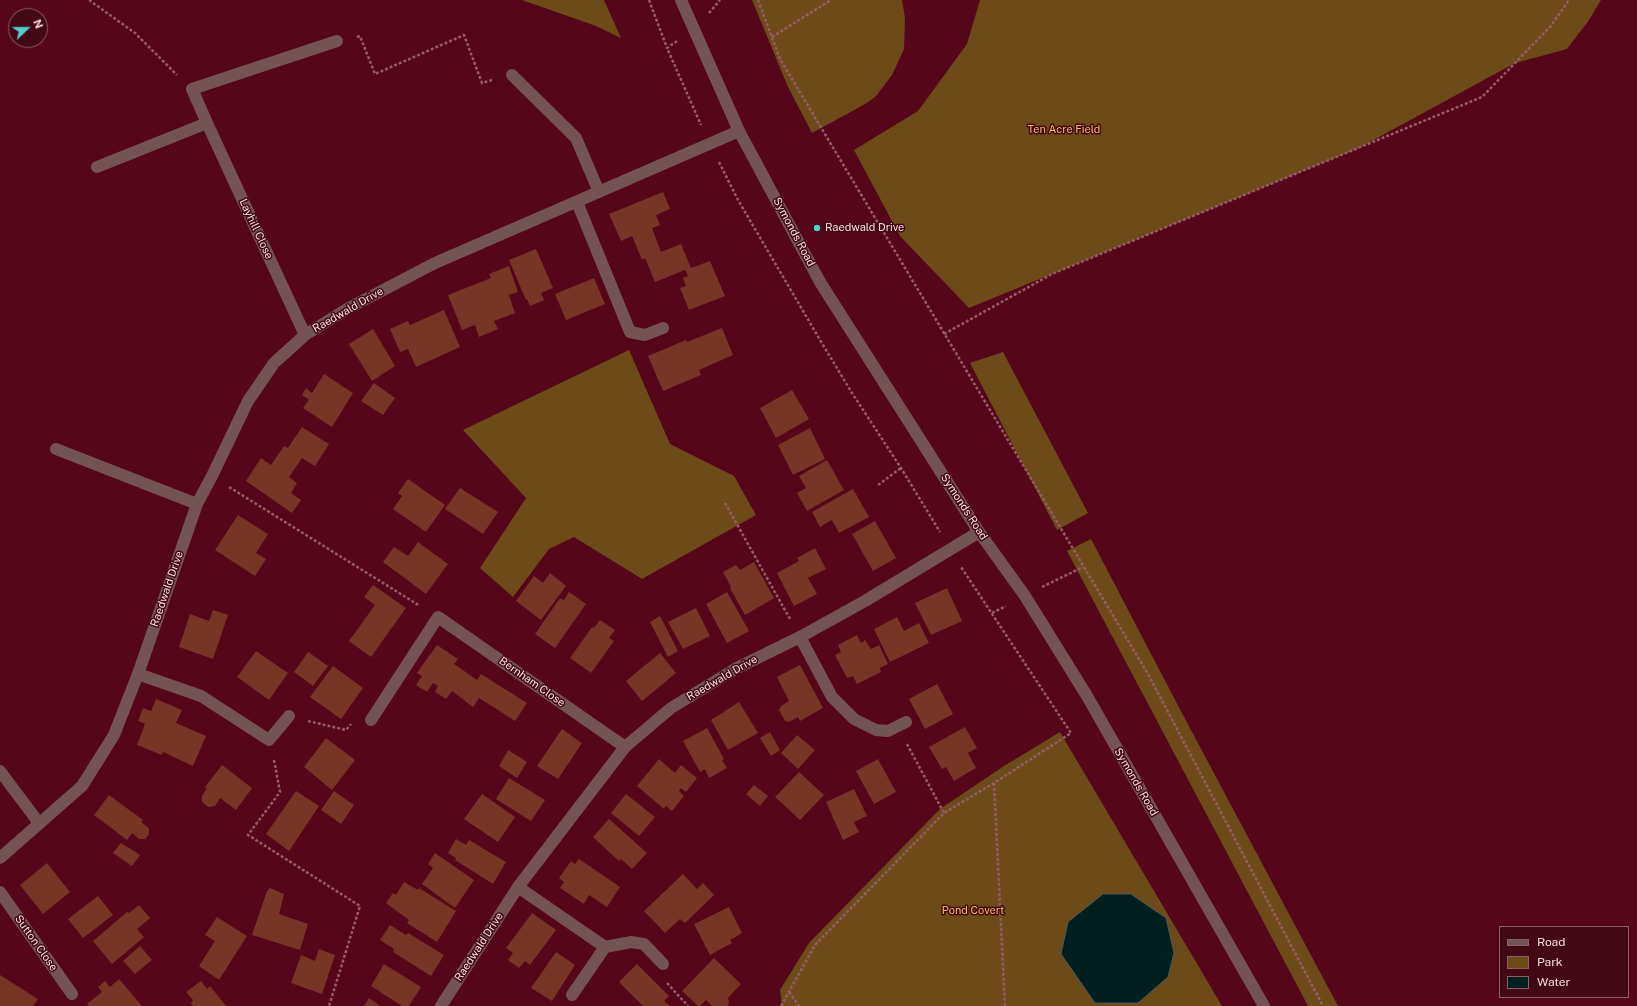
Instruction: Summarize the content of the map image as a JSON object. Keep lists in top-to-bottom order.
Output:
{
  "streets": {
    "street": [
      "Layhill Close",
      "Symonds Road",
      "Raedwald Drive",
      "Bernham Close",
      "Sutton Close"
    ]
  },
  "crossings": [
    ["Layhill Close", "Raedwald Drive"],
    ["Symonds Road", "Raedwald Drive"],
    ["Raedwald Drive", "Bernham Close"]
  ],
  "parks": ["Ten Acre Field", "Pond Covert"],
  "places": ["Raedwald Drive"],
  "legend": ["Road", "Park", "Water"],
  "north": "right"
}
